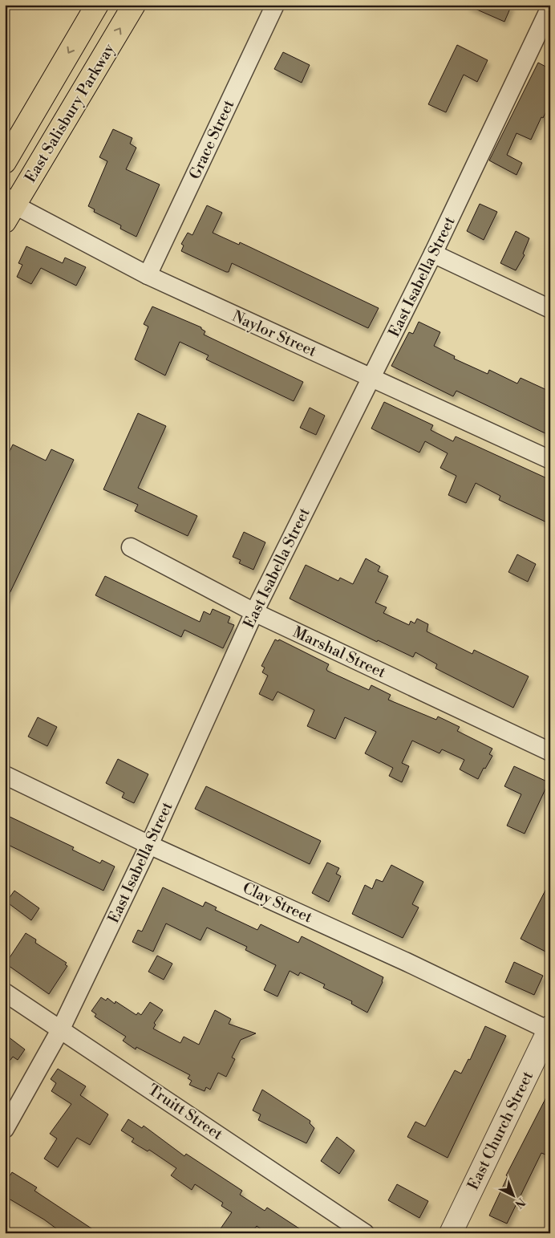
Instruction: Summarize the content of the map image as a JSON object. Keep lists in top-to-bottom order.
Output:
{
  "streets": {
    "main road": ["East Salisbury Parkway"],
    "street": [
      "Grace Street",
      "East Isabella Street",
      "Naylor Street",
      "Marshal Street",
      "Clay Street",
      "Truitt Street",
      "East Church Street"
    ]
  },
  "crossings": [
    ["East Salisbury Parkway", "Naylor Street"],
    ["Grace Street", "Naylor Street"],
    ["East Isabella Street", "Naylor Street"],
    ["East Isabella Street", "Marshal Street"],
    ["East Isabella Street", "Clay Street"],
    ["East Isabella Street", "Truitt Street"],
    ["Clay Street", "East Church Street"]
  ],
  "north": "bottom right"
}
